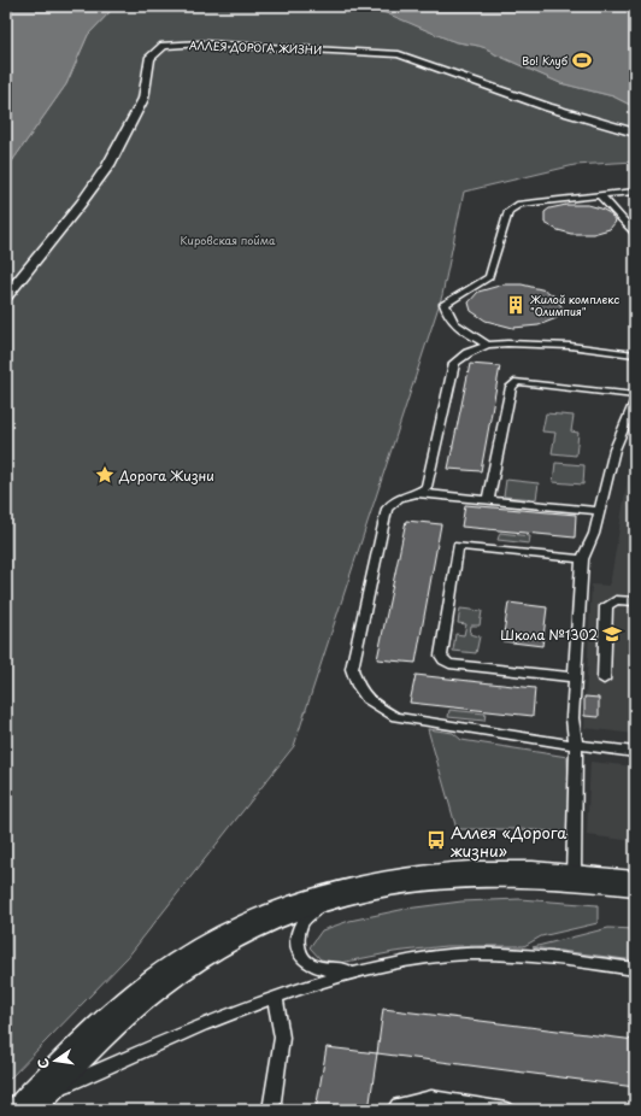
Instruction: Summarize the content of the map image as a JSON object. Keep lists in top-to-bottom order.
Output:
{
  "streets": {
    "street": ["АЛЛЕЯ ДОРОГА ЖИЗНИ"]
  },
  "parks": ["Кировская пойма"],
  "places": {
    "sports": ["Во! Клуб"],
    "building": ["Жилой комплекс \"Олимпия\""],
    "place": ["Дорога Жизни"],
    "school or university": ["Школа №1302"],
    "bus stop": ["Аллея «Дорога жизни»"]
  },
  "north": "left"
}
